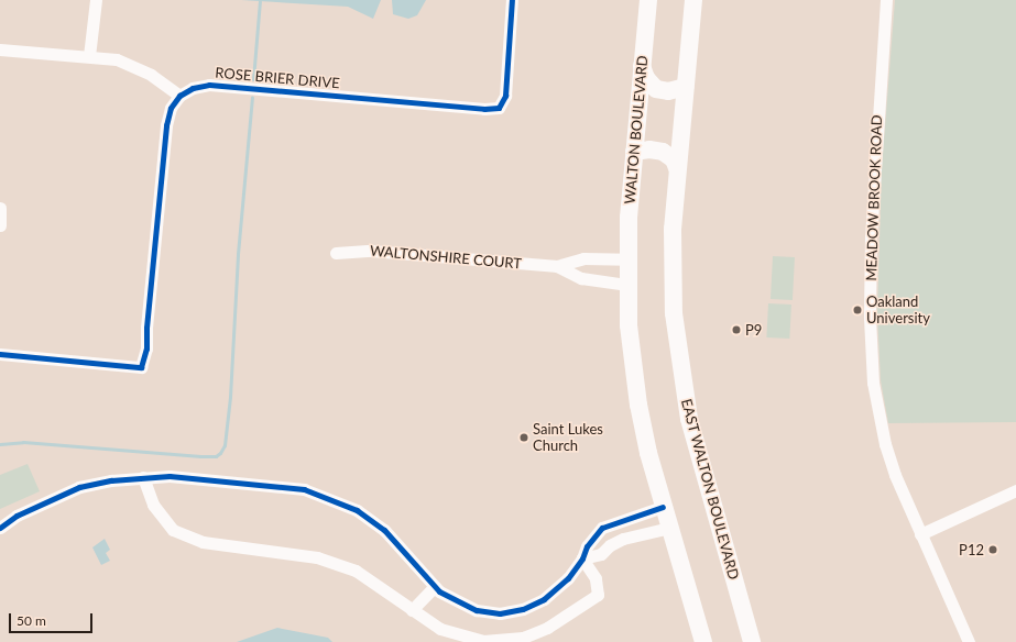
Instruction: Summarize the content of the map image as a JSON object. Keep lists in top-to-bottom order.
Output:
{
  "streets": {
    "main road": ["WALTON BOULEVARD", "EAST WALTON BOULEVARD"],
    "street": ["ROSE BRIER DRIVE", "MEADOW BROOK ROAD", "WALTONSHIRE COURT"]
  },
  "crossings": [
    ["WALTON BOULEVARD", "WALTONSHIRE COURT"]
  ],
  "places": [
    "Oakland University",
    "P9",
    "Saint Lukes Church",
    "P12"
  ],
  "scale_bar": "50 m"
}
